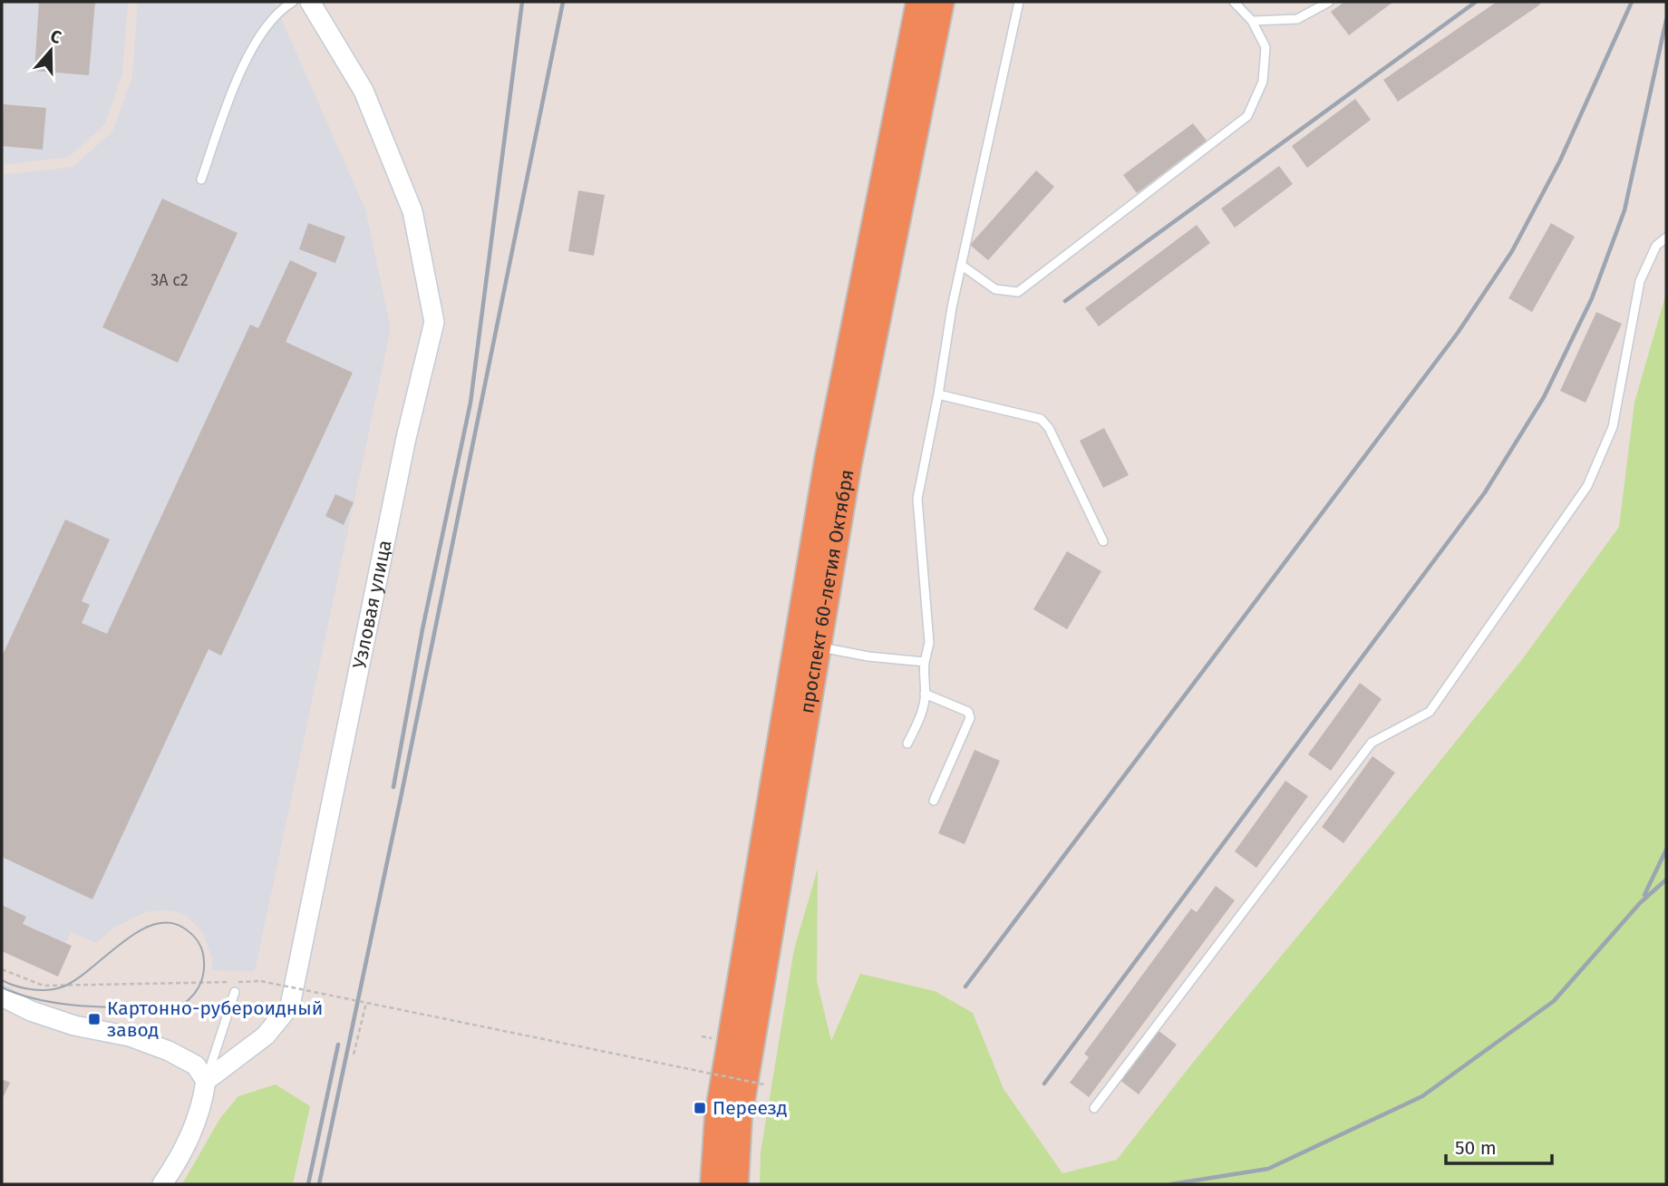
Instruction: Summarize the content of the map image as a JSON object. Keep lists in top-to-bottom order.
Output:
{
  "streets": {
    "highway": ["проспект 60-летия Октября"],
    "street": ["Узловая улица"]
  },
  "places": {
    "transit": ["Картонно-рубероидный завод", "Переезд"]
  },
  "house_numbers": ["3А с2"],
  "scale_bar": "50 m",
  "north": "top"
}
